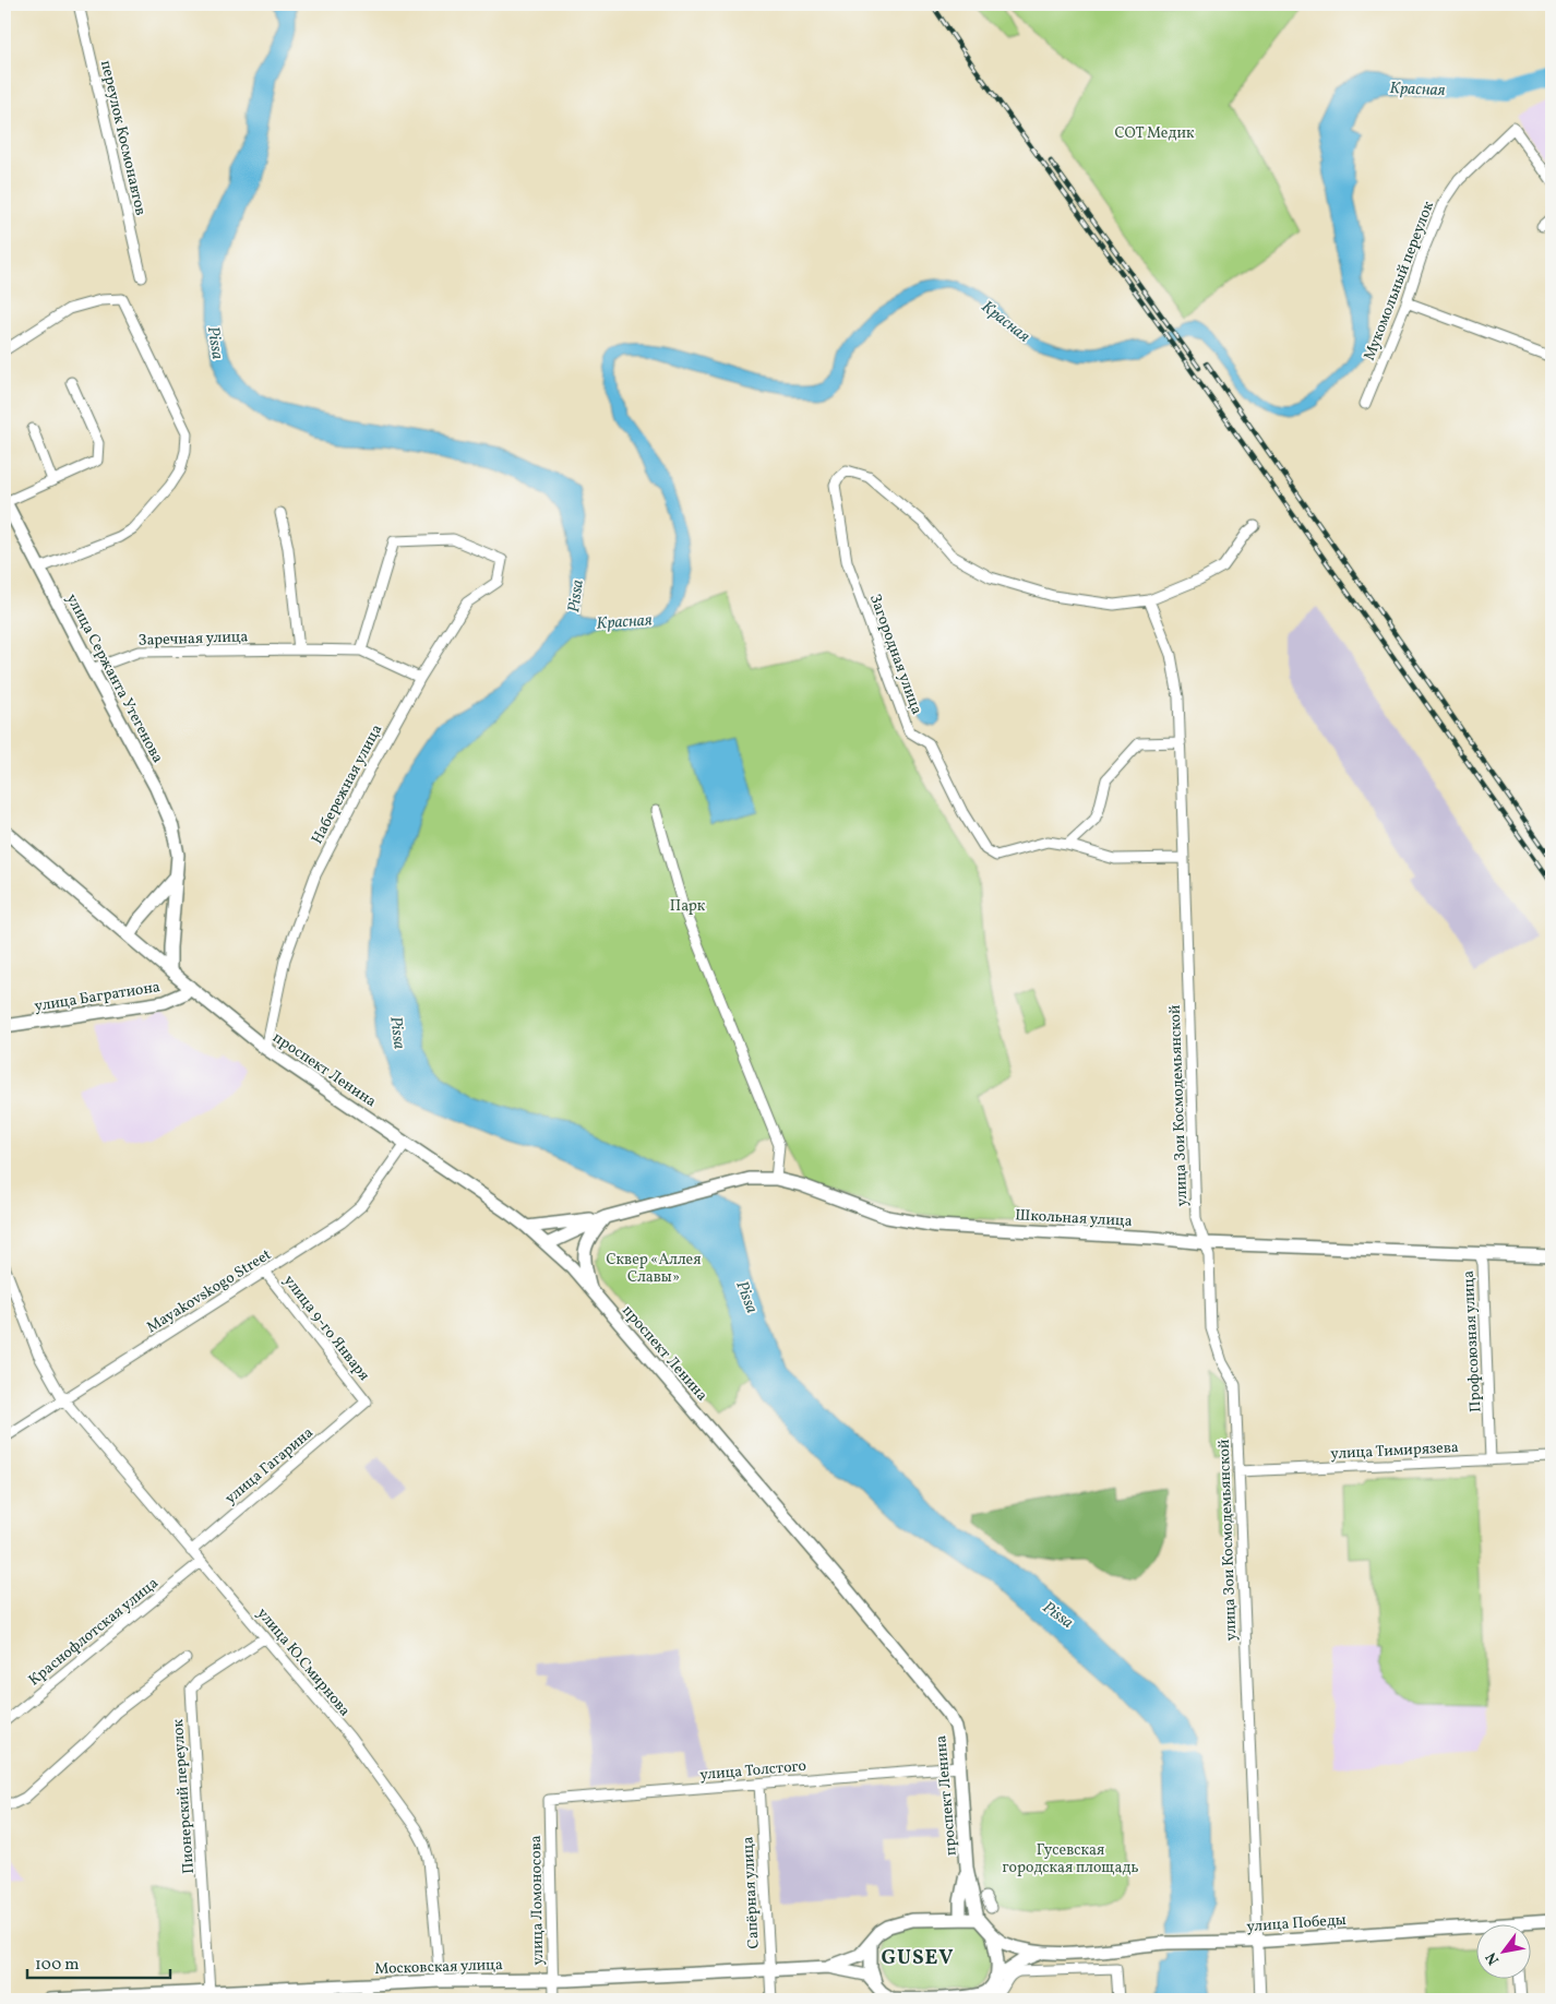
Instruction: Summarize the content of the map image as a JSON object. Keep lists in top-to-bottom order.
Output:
{
  "streets": {
    "main road": [
      "улица Сержанта Утегенова",
      "улица Багратиона",
      "проспект Ленина",
      "Школьная улица",
      "улица Победы",
      "Московская улица"
    ],
    "street": [
      "переулок Космонавтов",
      "Мукомольный переулок",
      "Заречная улица",
      "Загородная улица",
      "Набережная улица",
      "улица Зои Космодемьянской",
      "Mayakovskogo Street",
      "улица 9-го Января",
      "Профсоюзная улица",
      "улица Тимирязева",
      "улица Гагарина",
      "Краснофлотская улица",
      "улица Ю.Смирнова",
      "улица Толстого",
      "Пионерский переулок",
      "Сапёрная улица",
      "улица Ломоносова"
    ]
  },
  "crossings": [
    ["Заречная улица", "улица Сержанта Утегенова"],
    ["Заречная улица", "Набережная улица"],
    ["Загородная улица", "улица Зои Космодемьянской"],
    ["улица Сержанта Утегенова", "проспект Ленина"],
    ["Набережная улица", "проспект Ленина"],
    ["улица Багратиона", "проспект Ленина"],
    ["проспект Ленина", "Школьная улица"],
    ["проспект Ленина", "Mayakovskogo Street"],
    ["проспект Ленина", "улица Толстого"],
    ["проспект Ленина", "Московская улица"],
    ["улица Зои Космодемьянской", "Школьная улица"],
    ["улица Зои Космодемьянской", "улица Тимирязева"],
    ["улица Зои Космодемьянской", "улица Победы"],
    ["Школьная улица", "Профсоюзная улица"],
    ["Mayakovskogo Street", "улица 9-го Января"],
    ["Mayakovskogo Street", "улица Ю.Смирнова"],
    ["улица 9-го Января", "улица Гагарина"],
    ["Профсоюзная улица", "улица Тимирязева"],
    ["улица Гагарина", "улица Ю.Смирнова"],
    ["Краснофлотская улица", "улица Ю.Смирнова"],
    ["улица Ю.Смирнова", "Пионерский переулок"],
    ["улица Ю.Смирнова", "Московская улица"],
    ["улица Толстого", "Сапёрная улица"],
    ["улица Толстого", "улица Ломоносова"],
    ["Пионерский переулок", "Московская улица"],
    ["Сапёрная улица", "Московская улица"],
    ["улица Ломоносова", "Московская улица"]
  ],
  "districts": ["GUSEV"],
  "water": ["Красная", "Pissa"],
  "parks": [
    "СОТ Медик",
    "Парк",
    "Сквер «Аллея Славы»",
    "Гусевская городская площадь"
  ],
  "scale_bar": "100 m",
  "north": "bottom left"
}
